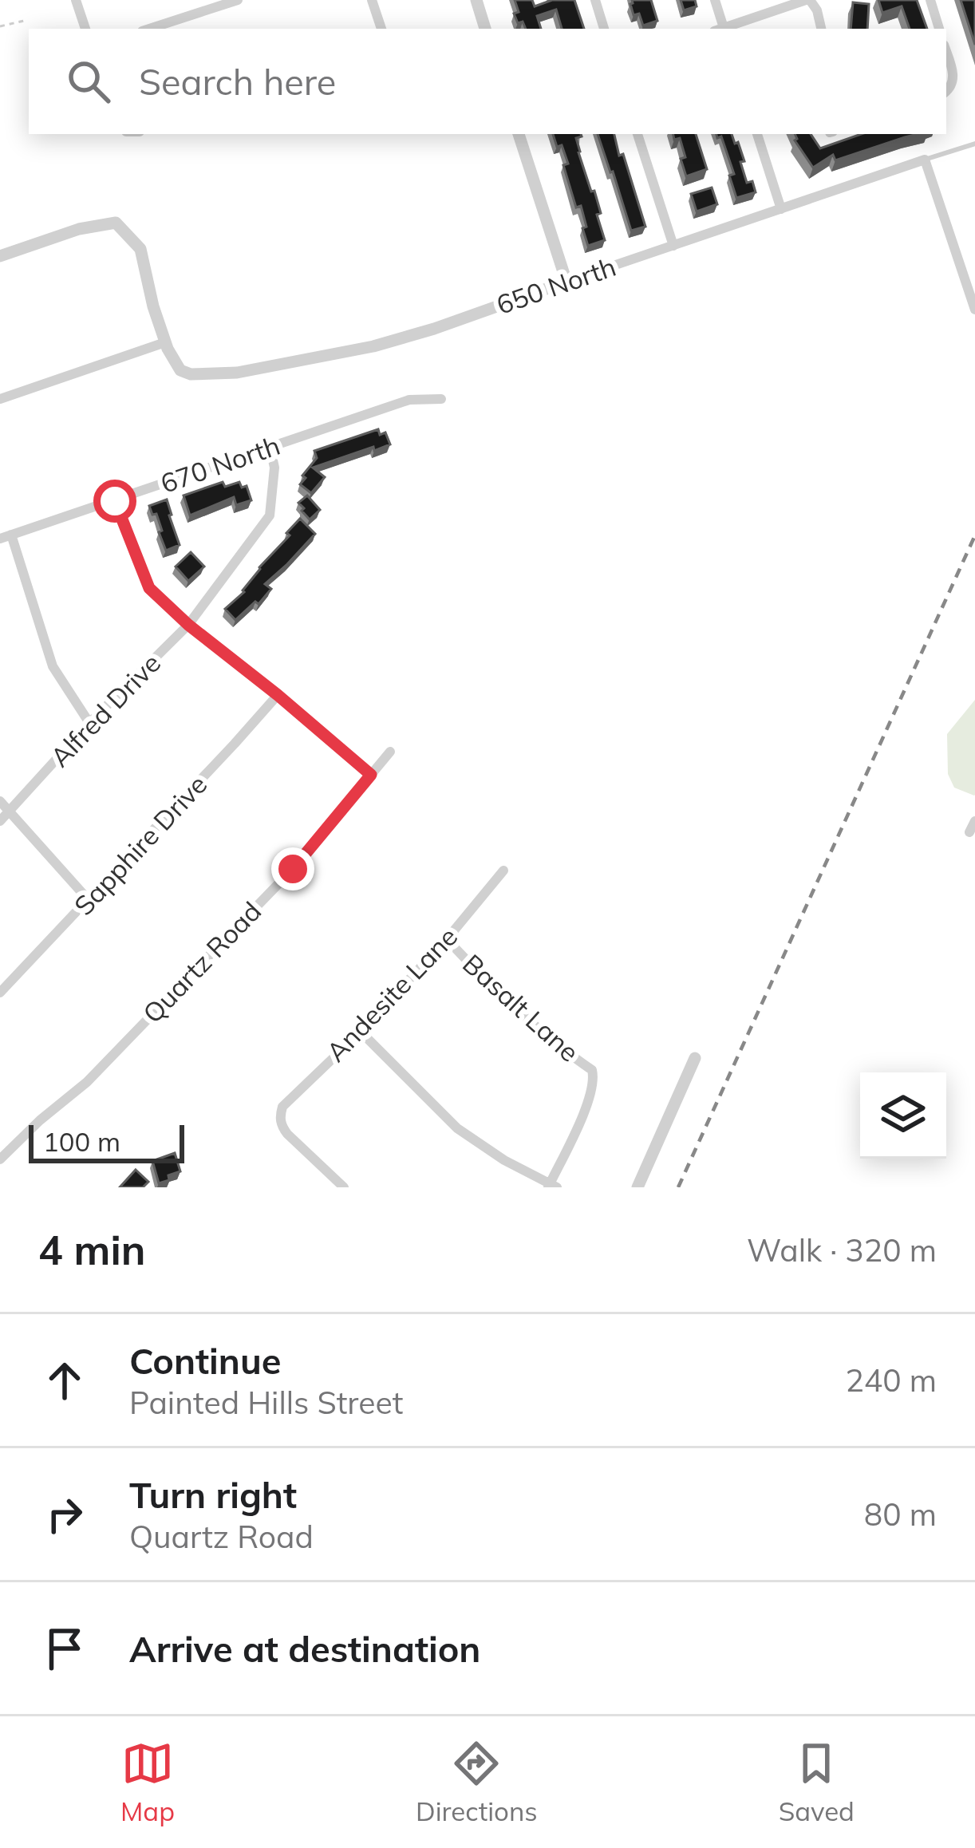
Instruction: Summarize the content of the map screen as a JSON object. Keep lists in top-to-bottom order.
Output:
{
  "streets": {
    "street": [
      "650 North",
      "670 North",
      "Alfred Drive",
      "Sapphire Drive",
      "Quartz Road",
      "Andesite Lane",
      "Basalt Lane"
    ]
  },
  "crossings": [
    ["670 North", "Alfred Drive"],
    ["Andesite Lane", "Basalt Lane"]
  ],
  "scale_bar": "100 m",
  "page": {
    "search": "Search here",
    "scale": "100 m",
    "heading": ["4 min", "Walk · 320 m"],
    "list": [
      ["Continue", "Painted Hills Street", "240 m"],
      ["Turn right", "Quartz Road", "80 m"],
      "Arrive at destination"
    ],
    "nav": ["Map", "Directions", "Saved"]
  }
}
